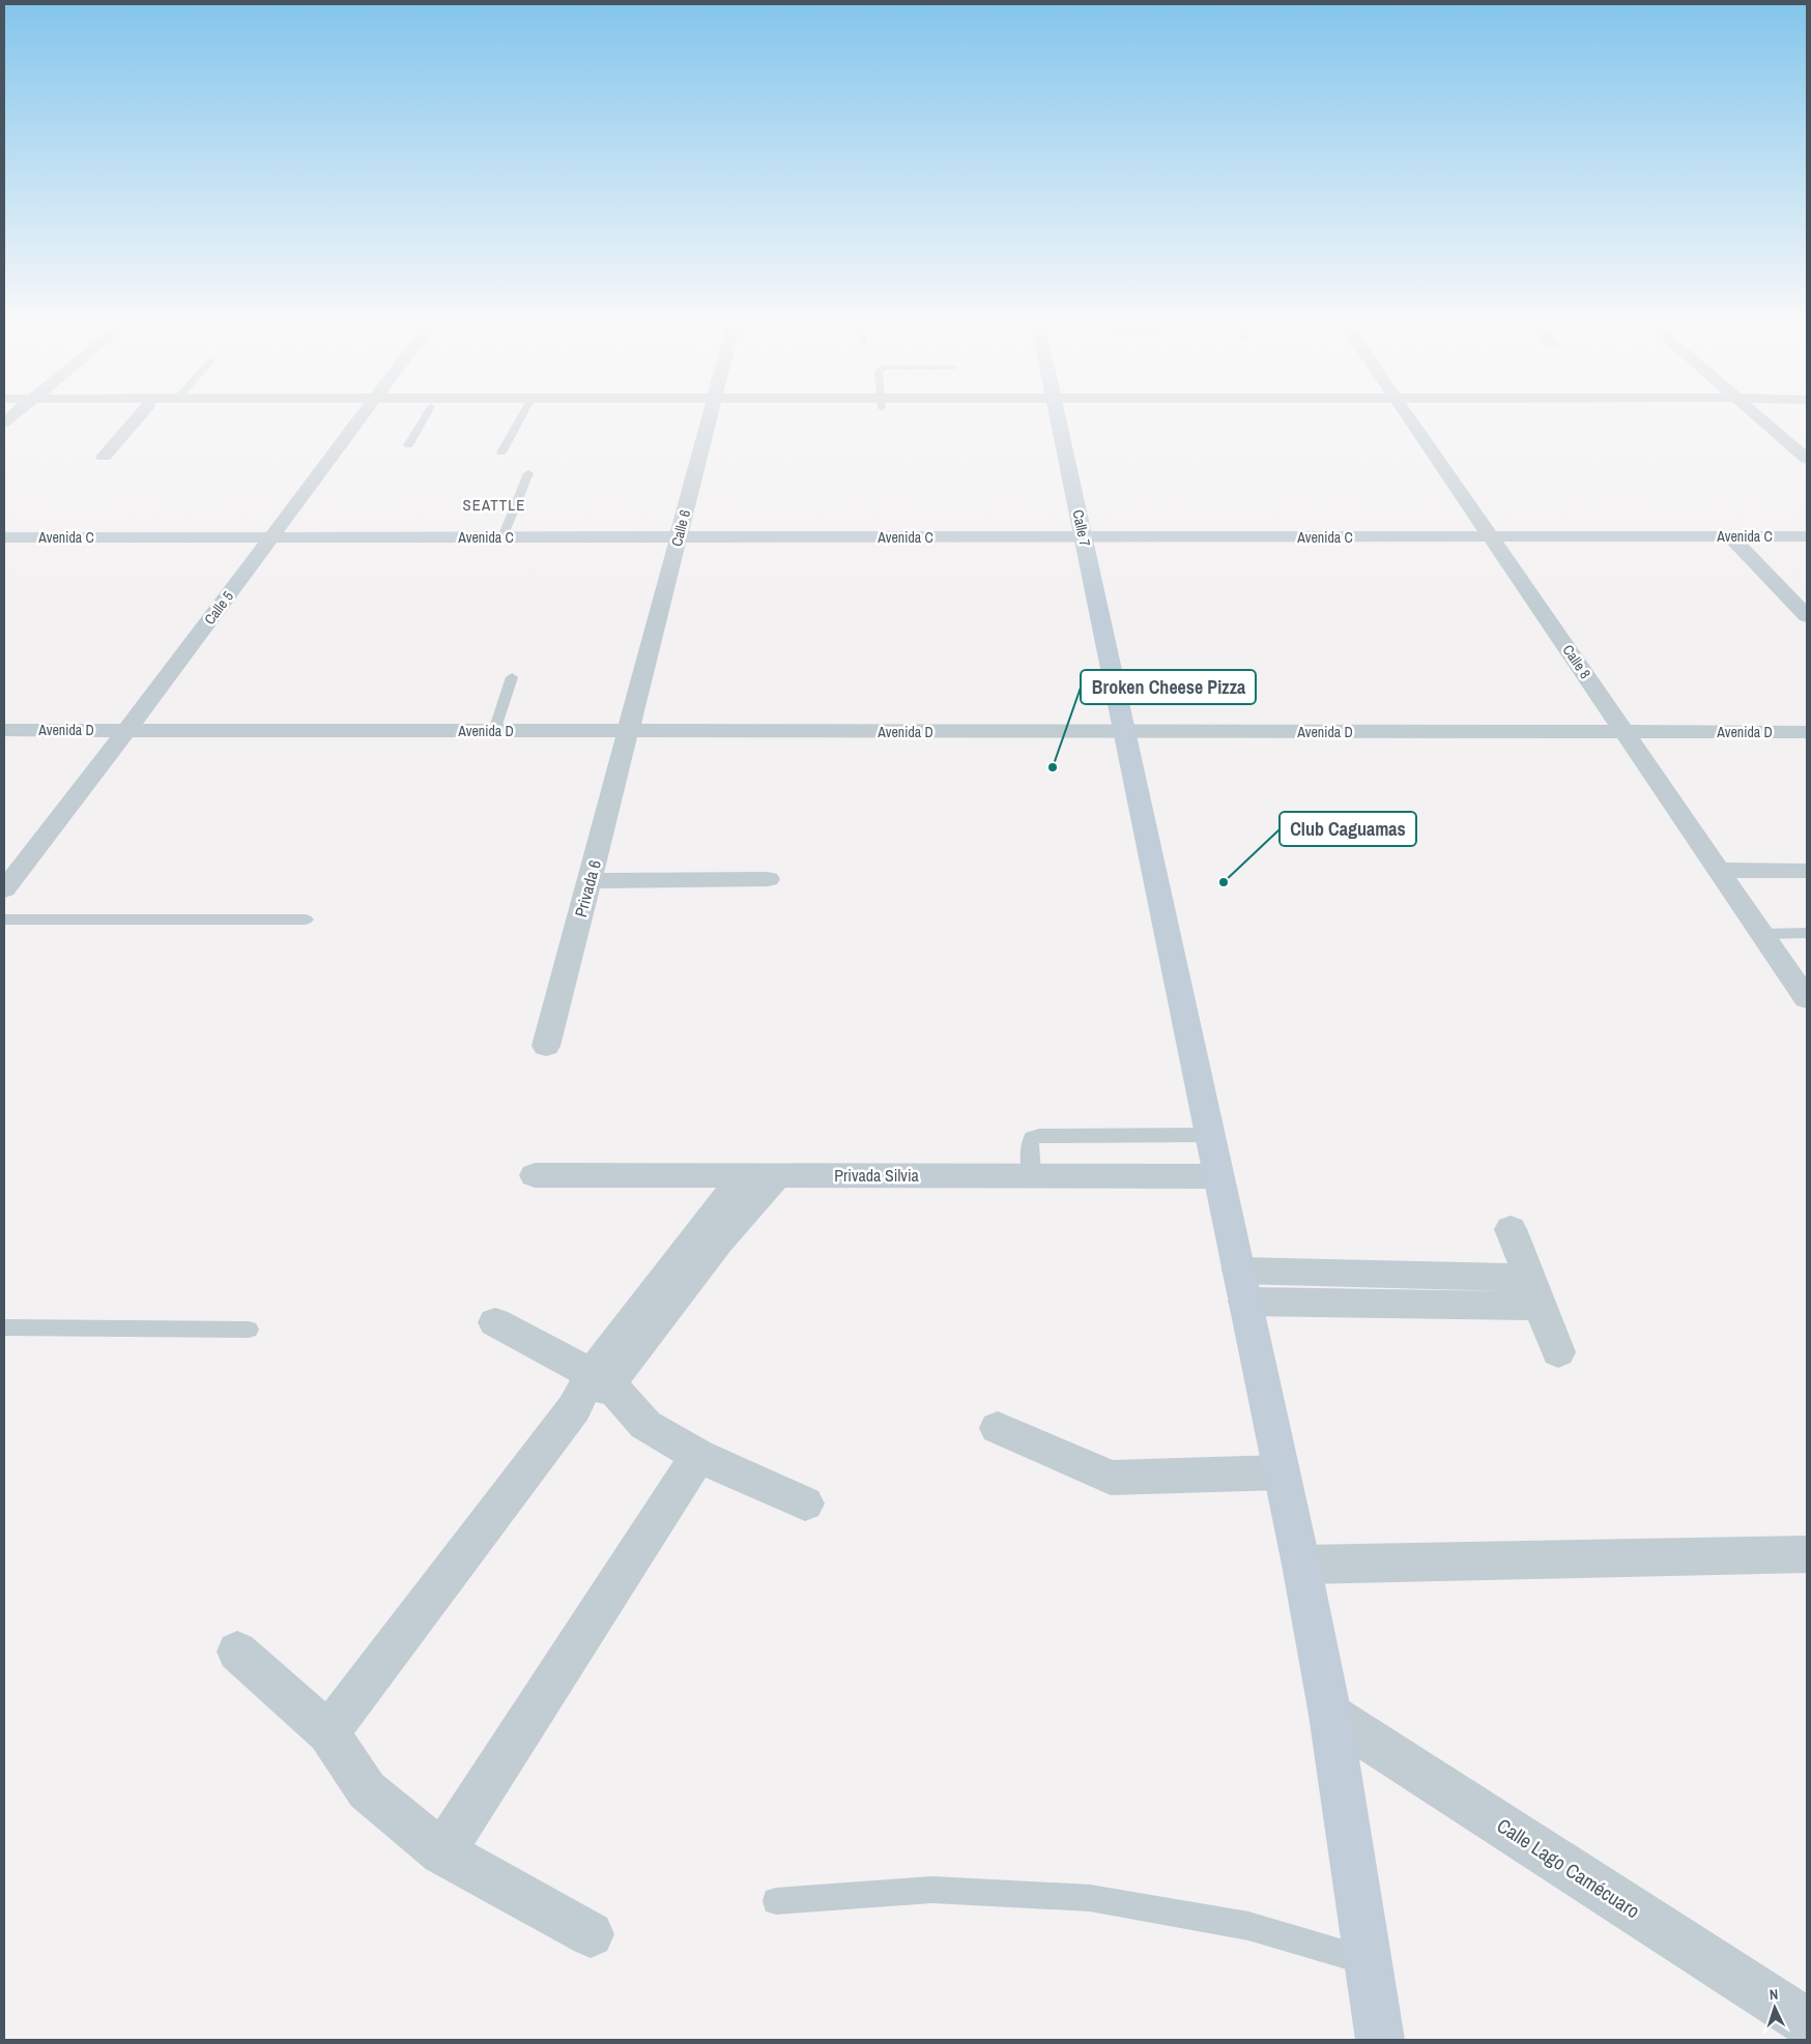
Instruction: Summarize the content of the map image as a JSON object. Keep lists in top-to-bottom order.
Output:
{
  "streets": {
    "street": [
      "Calle 6",
      "Calle 7",
      "Avenida C",
      "Calle 5",
      "Calle 8",
      "Avenida D",
      "Privada 6",
      "Privada Silvia",
      "Calle Lago Camécuaro"
    ]
  },
  "crossings": [
    ["Calle 6", "Avenida C"],
    ["Calle 6", "Avenida D"],
    ["Calle 6", "Privada 6"],
    ["Calle 7", "Avenida C"],
    ["Calle 7", "Avenida D"],
    ["Calle 7", "Privada Silvia"],
    ["Calle 7", "Calle Lago Camécuaro"],
    ["Avenida C", "Calle 5"],
    ["Avenida C", "Calle 8"],
    ["Calle 5", "Avenida D"],
    ["Calle 8", "Avenida D"],
    ["Avenida D", "Privada 6"]
  ],
  "districts": ["SEATTLE"],
  "places": ["Broken Cheese Pizza", "Club Caguamas"],
  "north": "top"
}
